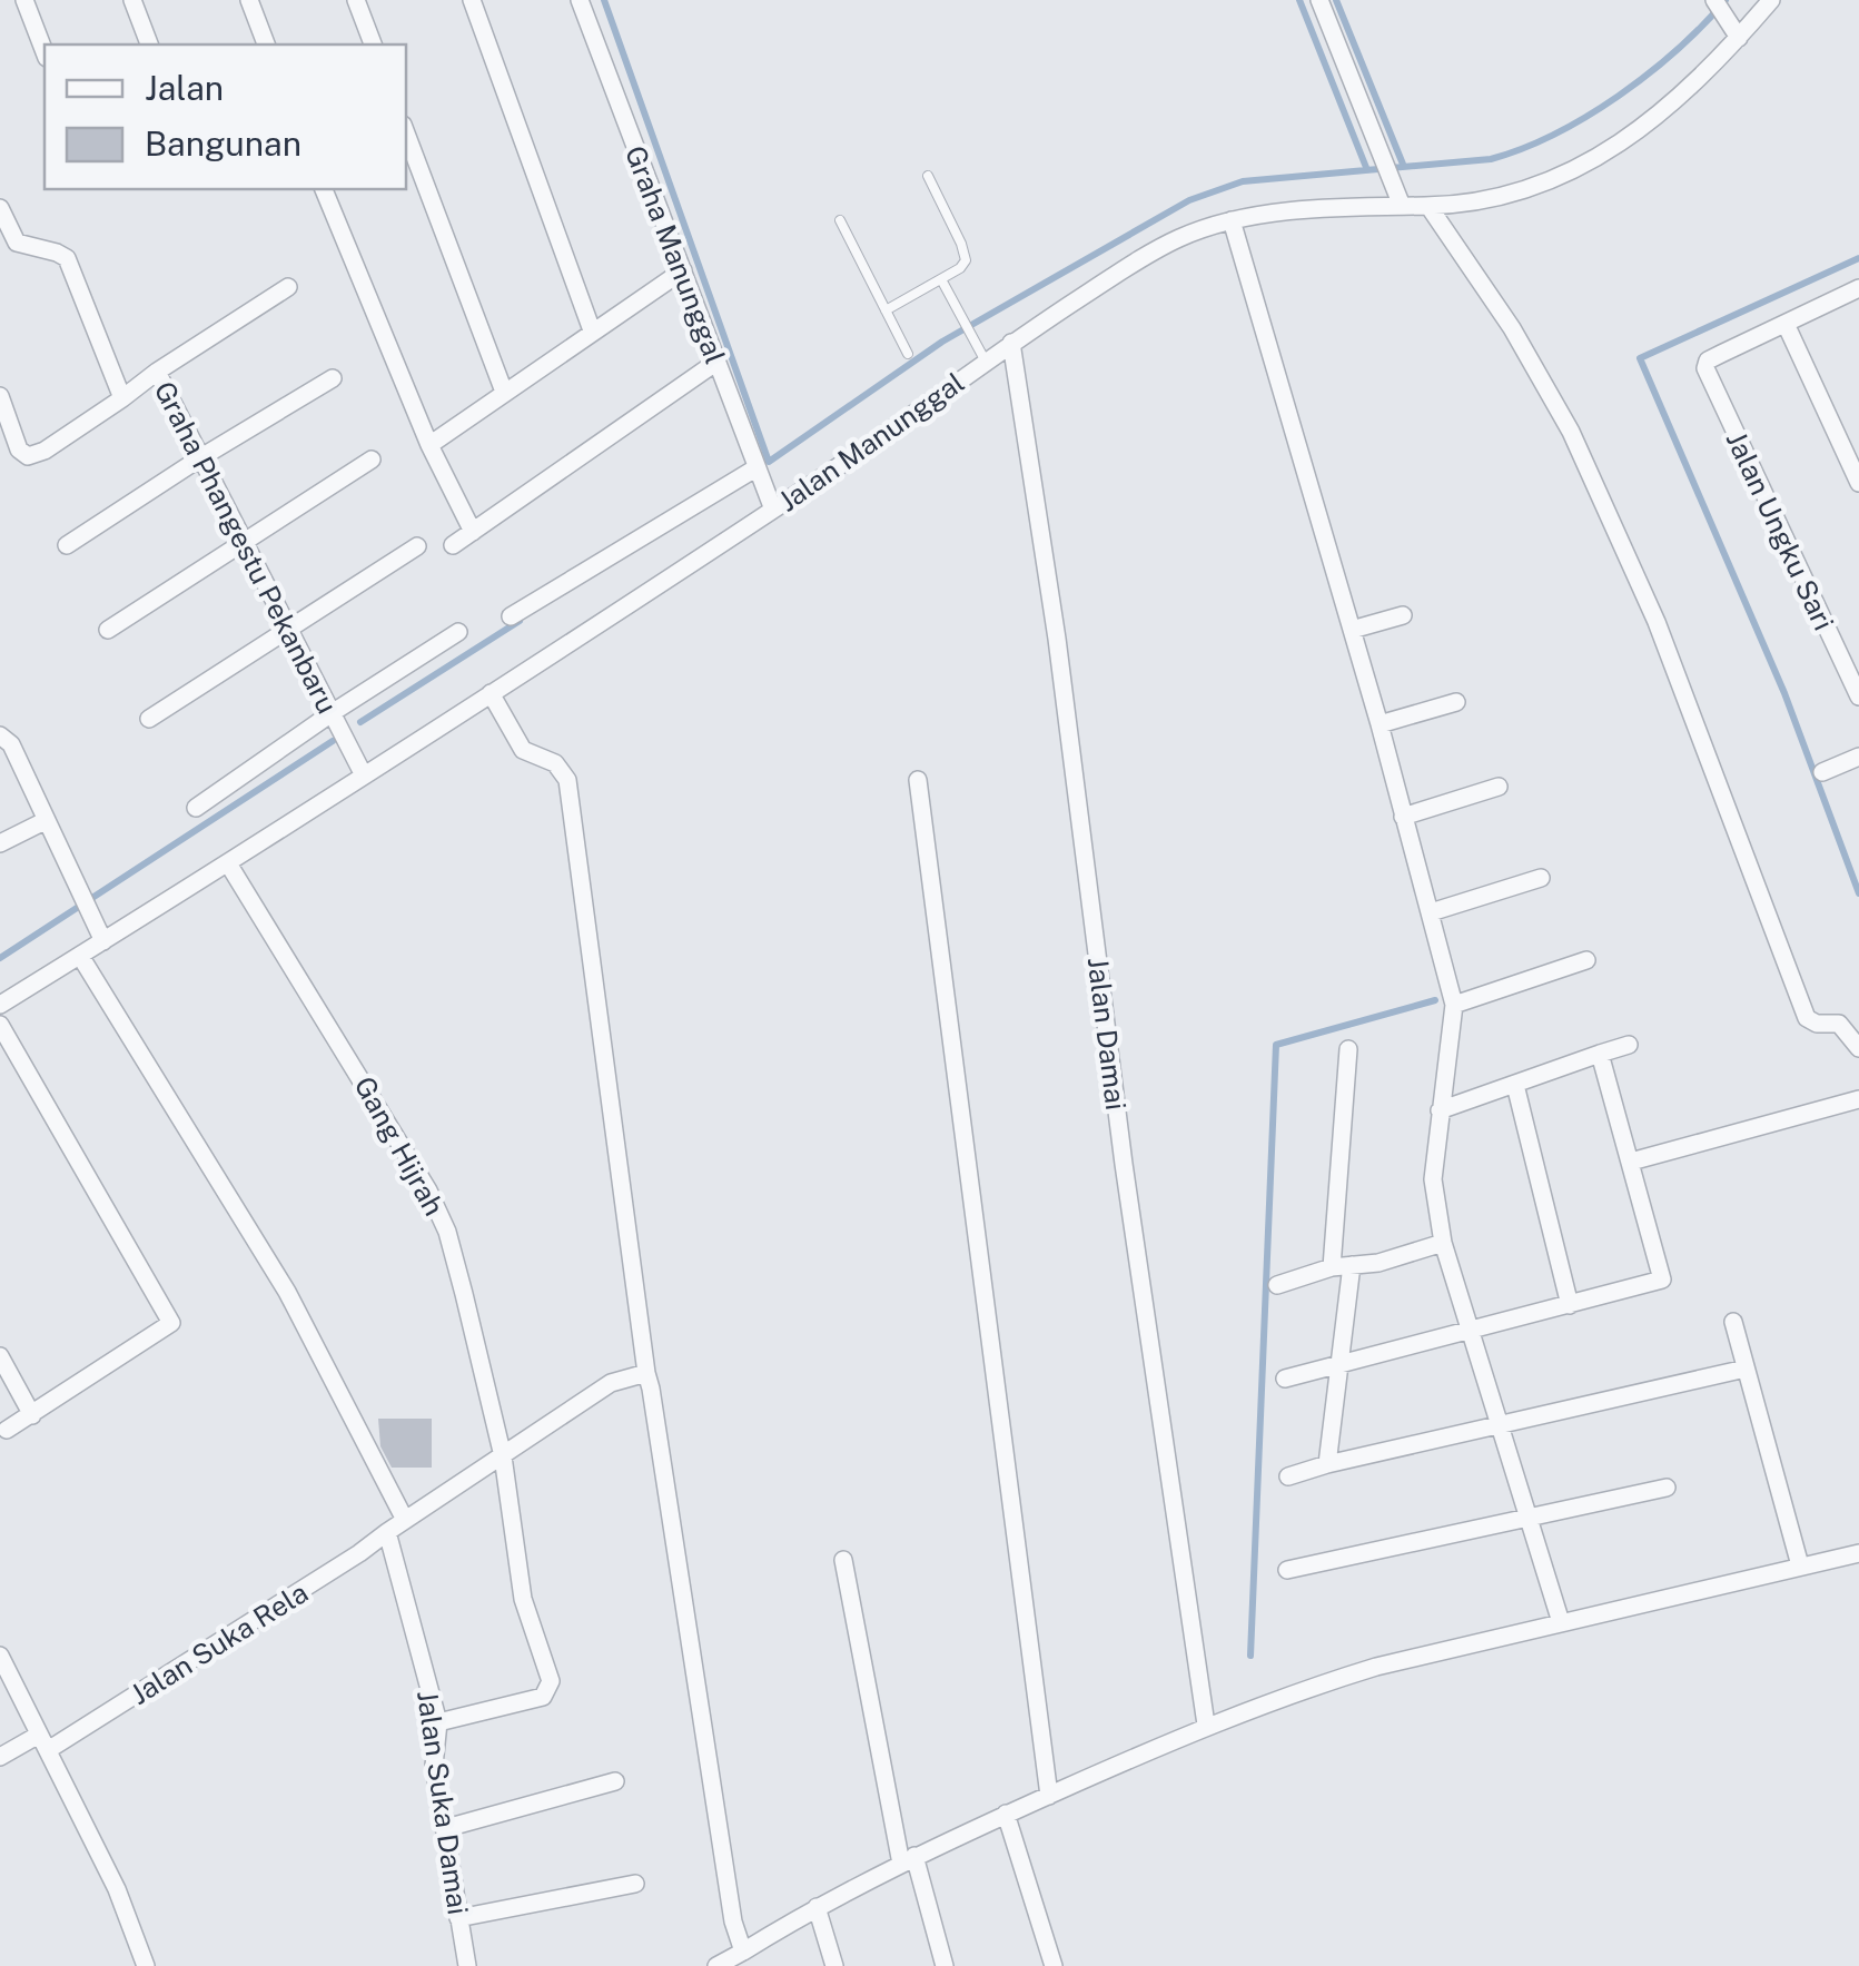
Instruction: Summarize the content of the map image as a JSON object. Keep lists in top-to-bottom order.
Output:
{
  "streets": {
    "street": [
      "Graha Manunggal",
      "Jalan Manunggal",
      "Jalan Ungku Sari",
      "Graha Phangestu Pekanbaru",
      "Jalan Damai",
      "Gang Hijrah",
      "Jalan Suka Rela",
      "Jalan Suka Damai"
    ]
  },
  "crossings": [
    ["Graha Manunggal", "Jalan Manunggal"],
    ["Jalan Manunggal", "Graha Phangestu Pekanbaru"],
    ["Jalan Manunggal", "Jalan Damai"],
    ["Jalan Manunggal", "Gang Hijrah"],
    ["Gang Hijrah", "Jalan Suka Damai"],
    ["Jalan Suka Rela", "Jalan Suka Damai"]
  ],
  "legend": ["Jalan", "Bangunan"]
}
